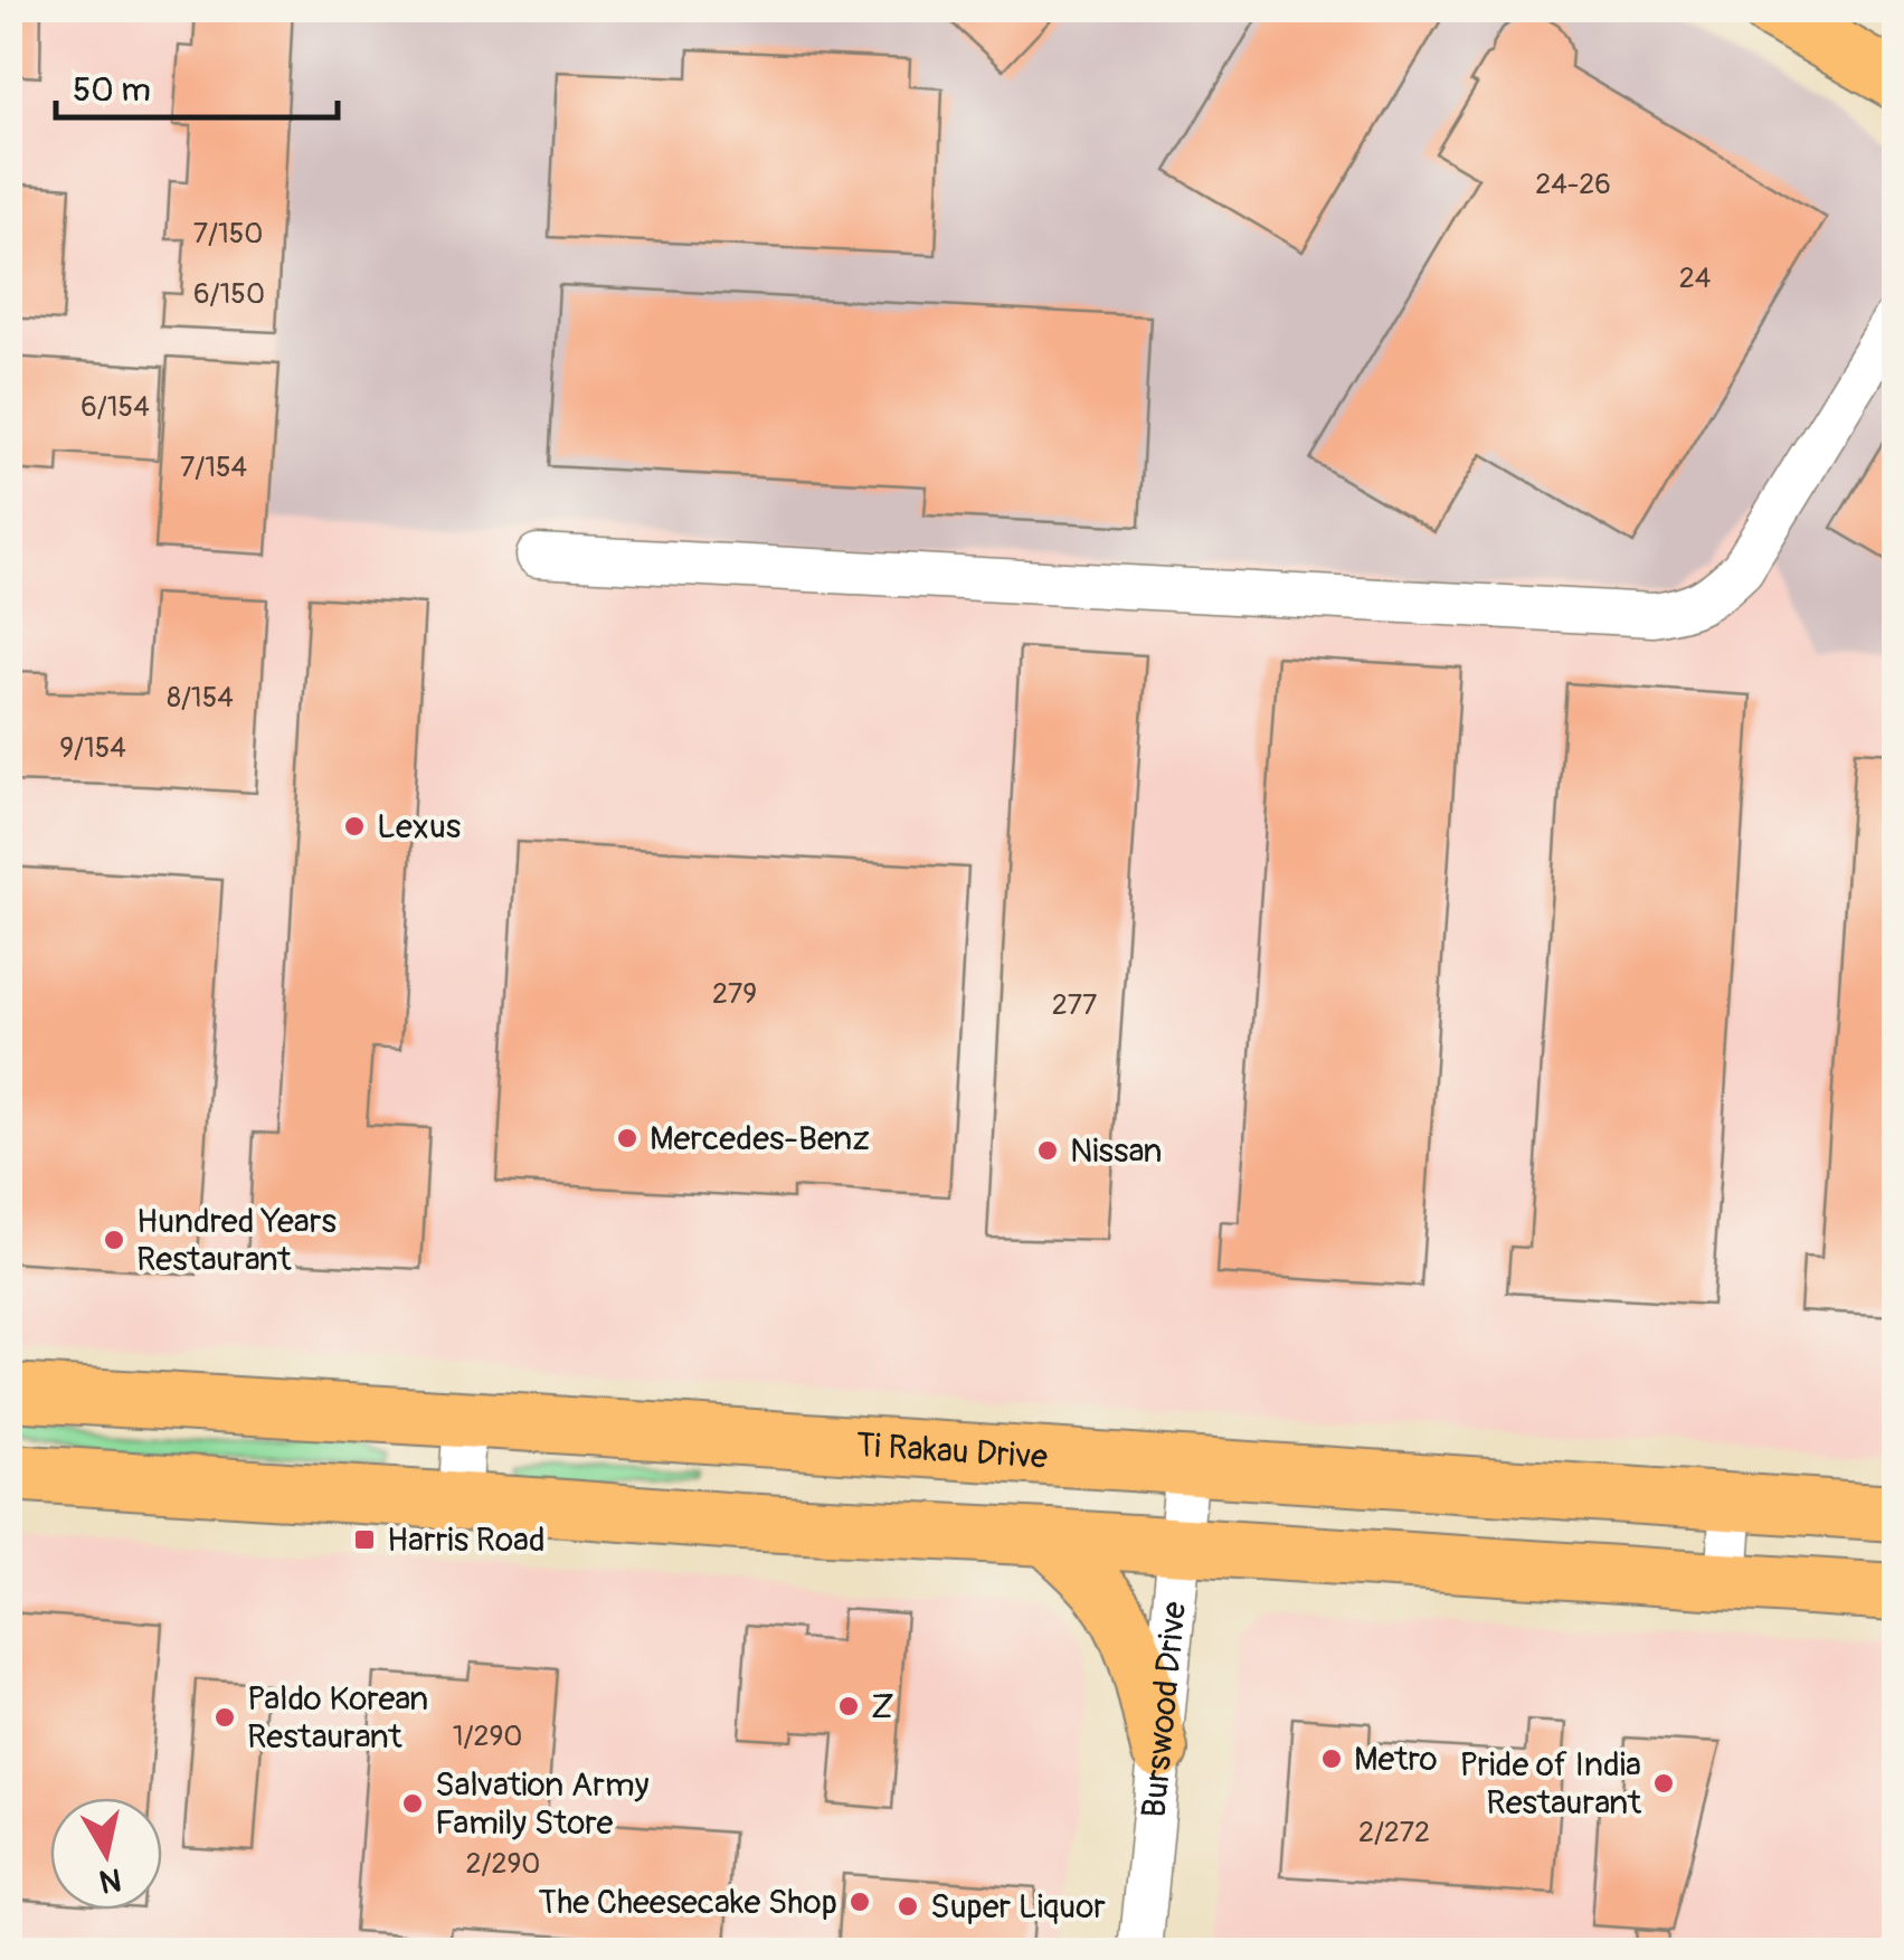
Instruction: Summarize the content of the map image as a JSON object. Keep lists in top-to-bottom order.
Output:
{
  "streets": {
    "main road": ["Ti Rakau Drive"],
    "street": ["Burswood Drive"]
  },
  "crossings": [
    ["Ti Rakau Drive", "Burswood Drive"]
  ],
  "places": {
    "other": [
      "Lexus",
      "Mercedes-Benz",
      "Nissan",
      "Hundred Years Restaurant",
      "Z",
      "Paldo Korean Restaurant",
      "Metro",
      "Pride of India Restaurant",
      "Salvation Army Family Store",
      "The Cheesecake Shop",
      "Super Liquor"
    ],
    "transit": ["Harris Road"]
  },
  "house_numbers": [
    "24-26",
    "7/150",
    "24",
    "6/150",
    "6/154",
    "7/154",
    "8/154",
    "9/154",
    "279",
    "277",
    "1/290",
    "2/272",
    "2/290"
  ],
  "scale_bar": "50 m",
  "north": "bottom"
}
